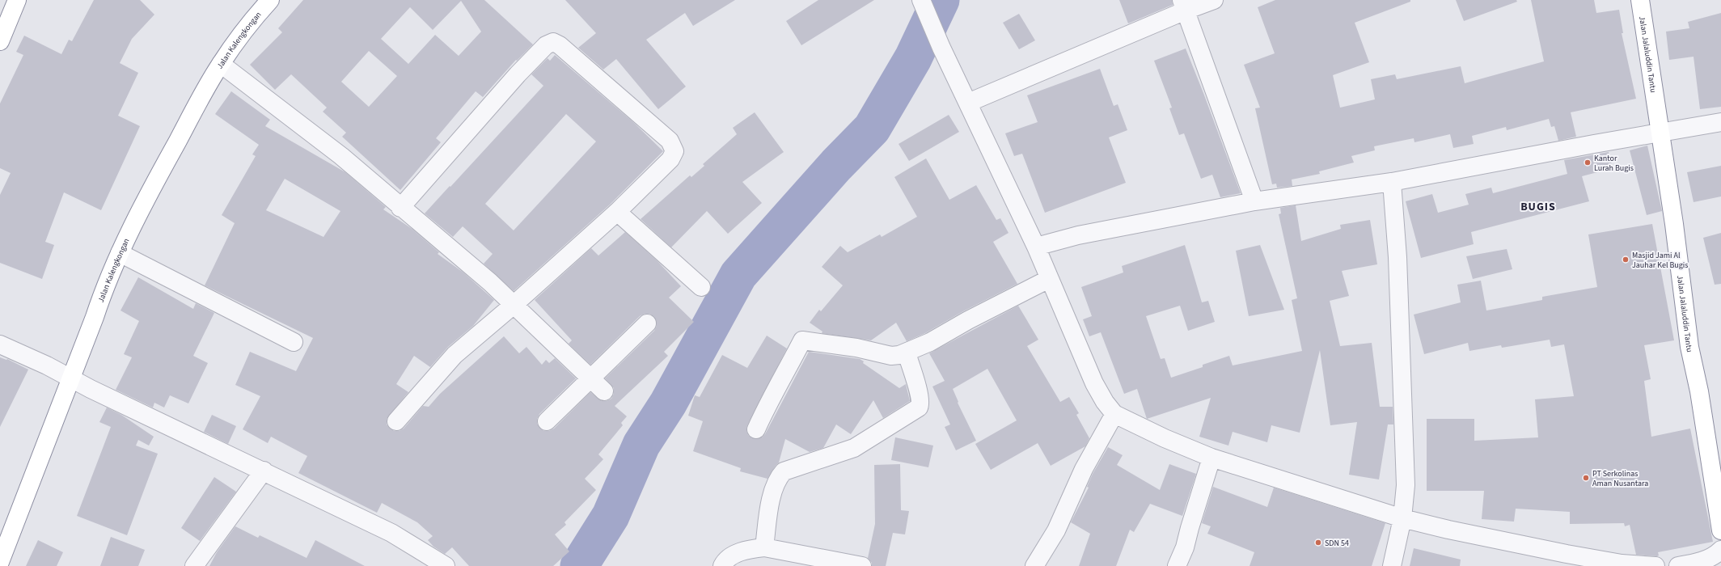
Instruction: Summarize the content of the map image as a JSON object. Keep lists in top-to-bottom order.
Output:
{
  "streets": {
    "highway": ["Jalan Kalengkongan", "Jalan Jalaluddin Tantu"]
  },
  "districts": ["BUGIS"],
  "places": [
    "Kantor Lurah Bugis",
    "Masjid Jami Al Jauhar Kel Bugis",
    "PT Serkolinas Aman Nusantara",
    "SDN 54"
  ]
}
